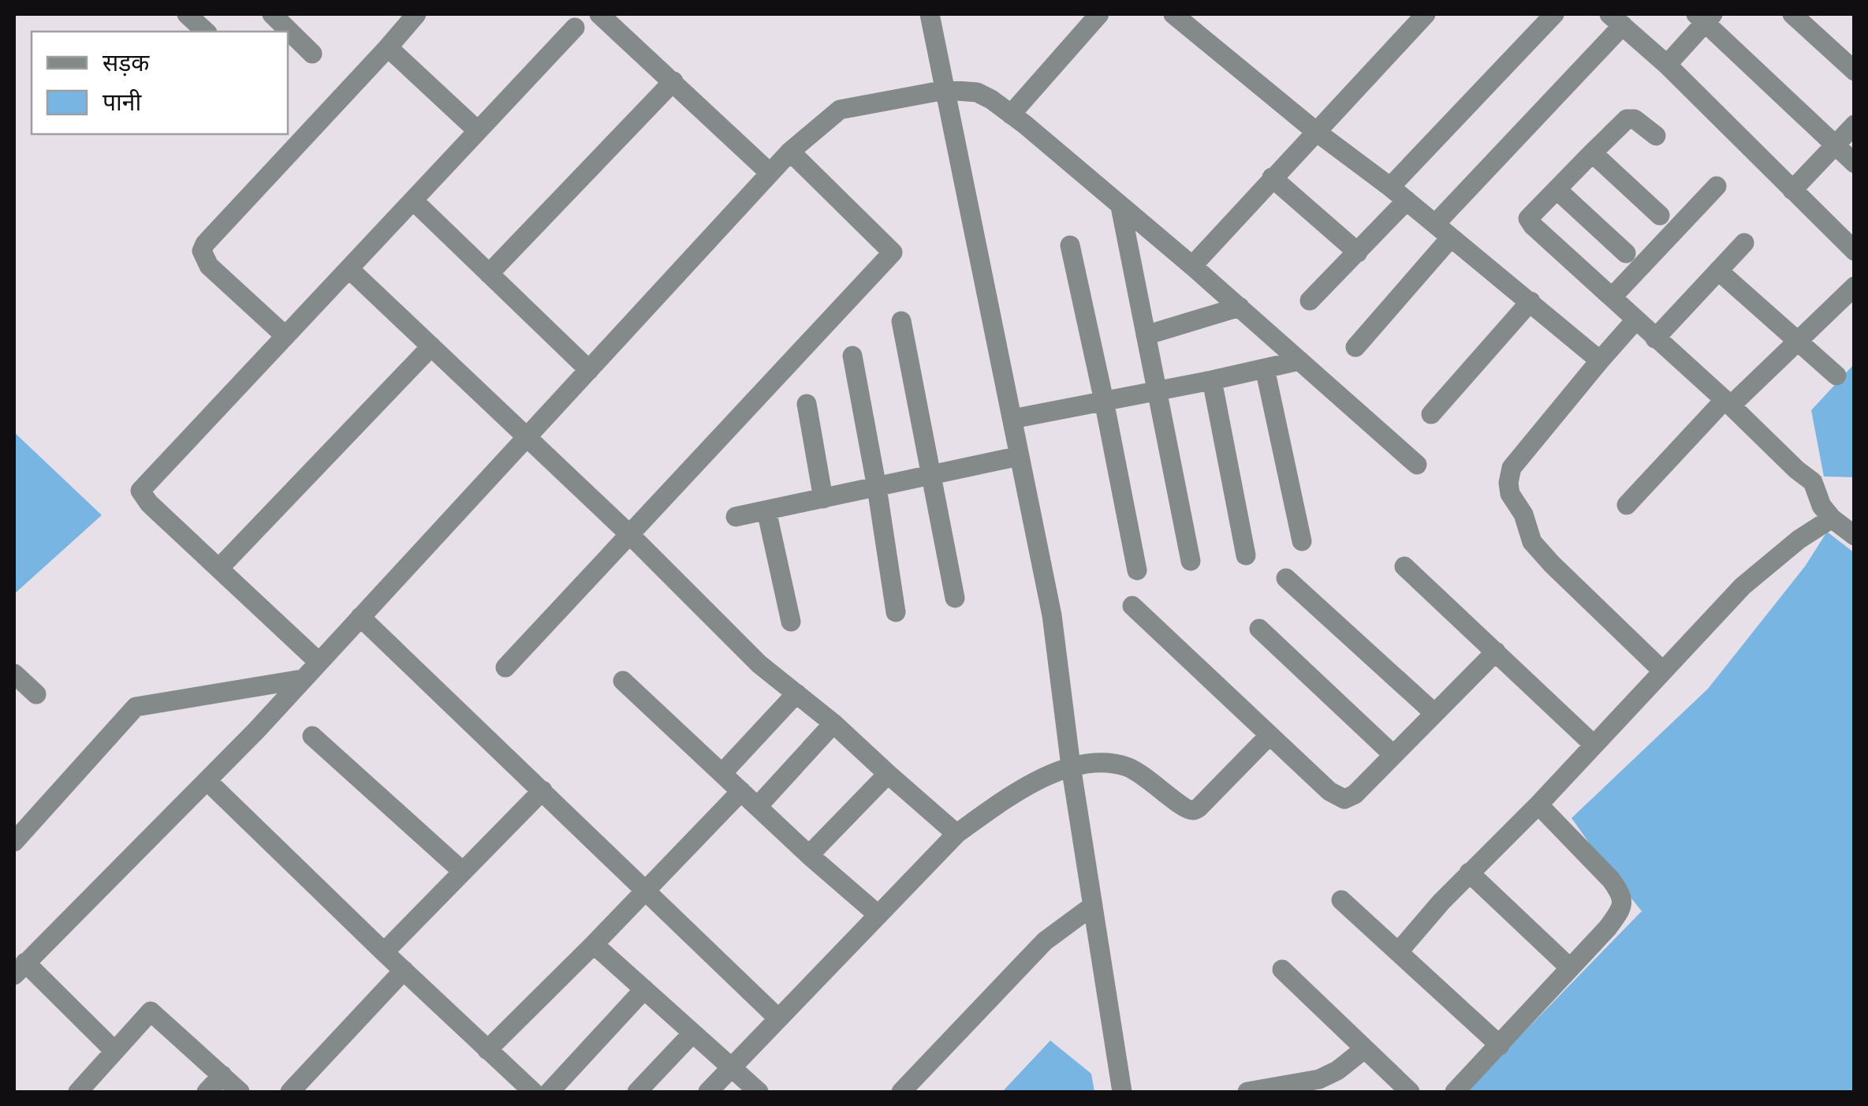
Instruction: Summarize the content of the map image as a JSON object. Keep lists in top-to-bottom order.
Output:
{
  "legend": ["सड़क", "पानी"]
}
